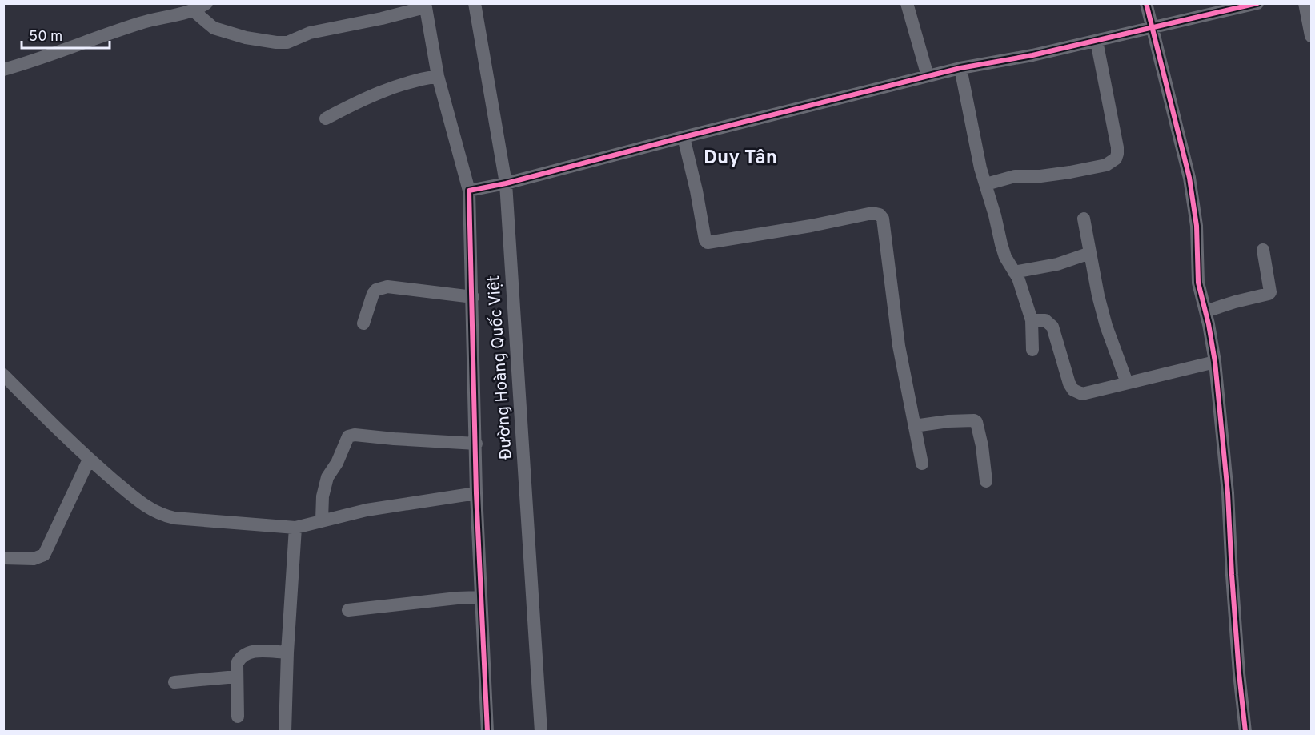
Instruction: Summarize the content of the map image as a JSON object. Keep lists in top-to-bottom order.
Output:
{
  "streets": {
    "street": ["Đường Hoàng Quốc Việt"]
  },
  "districts": ["Duy Tân"],
  "scale_bar": "50 m"
}
